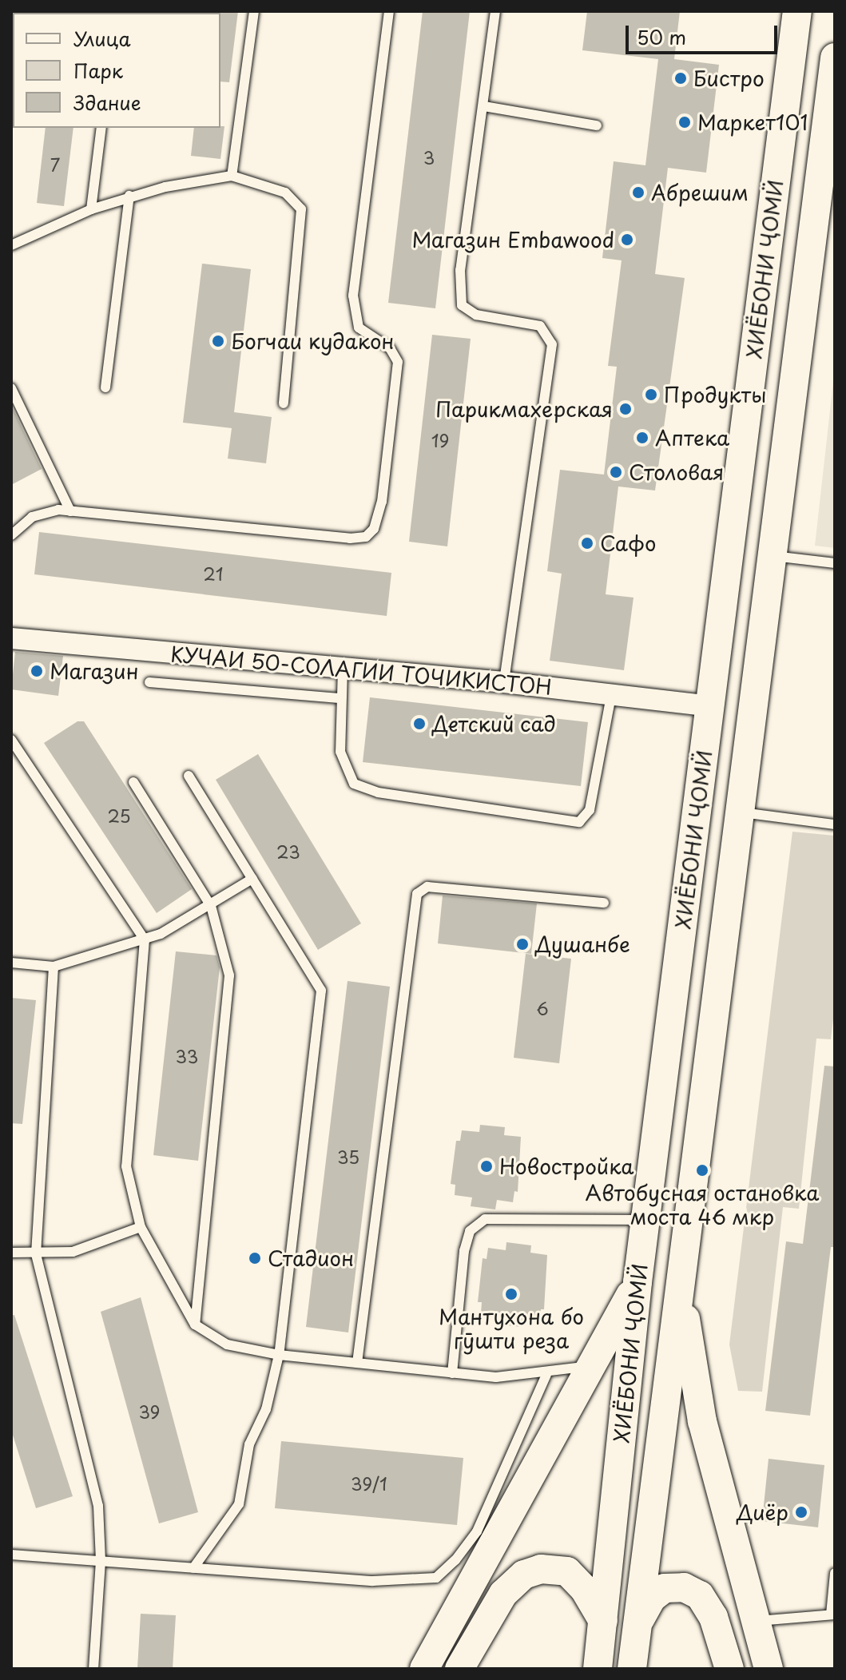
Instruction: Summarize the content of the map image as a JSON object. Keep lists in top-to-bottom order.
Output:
{
  "streets": {
    "main road": ["ХИЁБОНИ ҶОМӢ"],
    "street": ["КУЧАИ 50-СОЛАГИИ ТОЧИКИСТОН"]
  },
  "crossings": [
    ["ХИЁБОНИ ҶОМӢ", "КУЧАИ 50-СОЛАГИИ ТОЧИКИСТОН"]
  ],
  "places": [
    "Бистро",
    "Маркет101",
    "Абрешим",
    "Магазин Embawood",
    "Богчаи кудакон",
    "Продукты",
    "Парикмахерская",
    "Аптека",
    "Столовая",
    "Сафо",
    "Магазин",
    "Детский сад",
    "Душанбе",
    "Новостройка",
    "Автобусная остановка моста 46 мкр",
    "Стадион",
    "Мантухона бо гӯшти реза",
    "Диёр"
  ],
  "house_numbers": [
    "3",
    "7",
    "19",
    "21",
    "25",
    "23",
    "6",
    "33",
    "35",
    "39",
    "39/1"
  ],
  "legend": ["Улица", "Парк", "Здание"],
  "scale_bar": "50 m"
}
